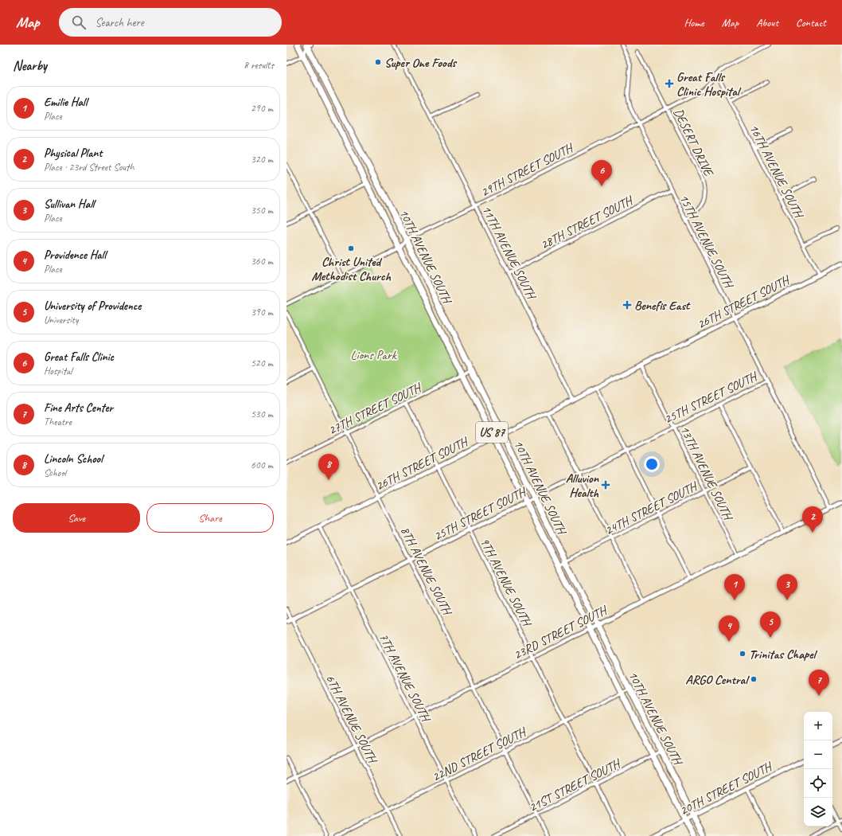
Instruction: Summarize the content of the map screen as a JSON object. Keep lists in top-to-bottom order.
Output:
{
  "streets": {
    "highway": ["10TH AVENUE SOUTH", "US 87"],
    "street": [
      "DESERT DRIVE",
      "29TH STREET SOUTH",
      "16TH AVENUE SOUTH",
      "28TH STREET SOUTH",
      "15TH AVENUE SOUTH",
      "11TH AVENUE SOUTH",
      "26TH STREET SOUTH",
      "25TH STREET SOUTH",
      "27TH STREET SOUTH",
      "13TH AVENUE SOUTH",
      "24TH STREET SOUTH",
      "8TH AVENUE SOUTH",
      "9TH AVENUE SOUTH",
      "23RD STREET SOUTH",
      "7TH AVENUE SOUTH",
      "6TH AVENUE SOUTH",
      "22ND STREET SOUTH",
      "21ST STREET SOUTH",
      "20TH STREET SOUTH"
    ]
  },
  "crossings": [
    ["DESERT DRIVE", "29TH STREET SOUTH"],
    ["DESERT DRIVE", "15TH AVENUE SOUTH"],
    ["29TH STREET SOUTH", "16TH AVENUE SOUTH"],
    ["29TH STREET SOUTH", "15TH AVENUE SOUTH"],
    ["29TH STREET SOUTH", "11TH AVENUE SOUTH"],
    ["29TH STREET SOUTH", "10TH AVENUE SOUTH"],
    ["16TH AVENUE SOUTH", "26TH STREET SOUTH"],
    ["28TH STREET SOUTH", "15TH AVENUE SOUTH"],
    ["28TH STREET SOUTH", "11TH AVENUE SOUTH"],
    ["15TH AVENUE SOUTH", "26TH STREET SOUTH"],
    ["15TH AVENUE SOUTH", "25TH STREET SOUTH"],
    ["15TH AVENUE SOUTH", "23RD STREET SOUTH"],
    ["11TH AVENUE SOUTH", "26TH STREET SOUTH"],
    ["10TH AVENUE SOUTH", "26TH STREET SOUTH"],
    ["10TH AVENUE SOUTH", "25TH STREET SOUTH"],
    ["10TH AVENUE SOUTH", "27TH STREET SOUTH"],
    ["10TH AVENUE SOUTH", "24TH STREET SOUTH"],
    ["10TH AVENUE SOUTH", "23RD STREET SOUTH"],
    ["10TH AVENUE SOUTH", "22ND STREET SOUTH"],
    ["10TH AVENUE SOUTH", "21ST STREET SOUTH"],
    ["10TH AVENUE SOUTH", "20TH STREET SOUTH"],
    ["26TH STREET SOUTH", "13TH AVENUE SOUTH"],
    ["26TH STREET SOUTH", "8TH AVENUE SOUTH"],
    ["26TH STREET SOUTH", "9TH AVENUE SOUTH"],
    ["26TH STREET SOUTH", "7TH AVENUE SOUTH"],
    ["25TH STREET SOUTH", "13TH AVENUE SOUTH"],
    ["25TH STREET SOUTH", "8TH AVENUE SOUTH"],
    ["25TH STREET SOUTH", "9TH AVENUE SOUTH"],
    ["25TH STREET SOUTH", "7TH AVENUE SOUTH"],
    ["25TH STREET SOUTH", "6TH AVENUE SOUTH"],
    ["27TH STREET SOUTH", "8TH AVENUE SOUTH"],
    ["27TH STREET SOUTH", "9TH AVENUE SOUTH"],
    ["13TH AVENUE SOUTH", "24TH STREET SOUTH"],
    ["13TH AVENUE SOUTH", "23RD STREET SOUTH"],
    ["8TH AVENUE SOUTH", "23RD STREET SOUTH"],
    ["8TH AVENUE SOUTH", "22ND STREET SOUTH"],
    ["8TH AVENUE SOUTH", "21ST STREET SOUTH"],
    ["9TH AVENUE SOUTH", "23RD STREET SOUTH"],
    ["9TH AVENUE SOUTH", "22ND STREET SOUTH"],
    ["9TH AVENUE SOUTH", "21ST STREET SOUTH"],
    ["23RD STREET SOUTH", "7TH AVENUE SOUTH"],
    ["23RD STREET SOUTH", "6TH AVENUE SOUTH"],
    ["7TH AVENUE SOUTH", "22ND STREET SOUTH"],
    ["6TH AVENUE SOUTH", "22ND STREET SOUTH"]
  ],
  "parks": ["Lions Park"],
  "places": {
    "other": [
      "Super One Foods",
      "Christ United Methodist Church",
      "Trinitas Chapel",
      "ARGO Central"
    ],
    "health": ["Great Falls Clinic Hospital", "Benefis East", "Alluvion Health"]
  },
  "page": {
    "header": "Map",
    "search": "Search here",
    "nav": [
      "Home",
      "Map",
      "About",
      "Contact"
    ],
    "heading": ["Nearby", "8 results"],
    "list": [
      {
        "mark": "1",
        "name": "Emilie Hall",
        "note": "Place",
        "value": "290 m"
      },
      {
        "mark": "2",
        "name": "Physical Plant",
        "note": "Place · 23rd Street South",
        "value": "320 m"
      },
      {
        "mark": "3",
        "name": "Sullivan Hall",
        "note": "Place",
        "value": "350 m"
      },
      {
        "mark": "4",
        "name": "Providence Hall",
        "note": "Place",
        "value": "360 m"
      },
      {
        "mark": "5",
        "name": "University of Providence",
        "note": "University",
        "value": "390 m"
      },
      {
        "mark": "6",
        "name": "Great Falls Clinic",
        "note": "Hospital",
        "value": "520 m"
      },
      {
        "mark": "7",
        "name": "Fine Arts Center",
        "note": "Theatre",
        "value": "530 m"
      },
      {
        "mark": "8",
        "name": "Lincoln School",
        "note": "School",
        "value": "600 m"
      }
    ],
    "pins": [
      "6",
      "8",
      "2",
      "1",
      "3",
      "5",
      "4",
      "7"
    ],
    "buttons": ["Save", "Share"],
    "map_buttons": ["+", "−"]
  }
}
